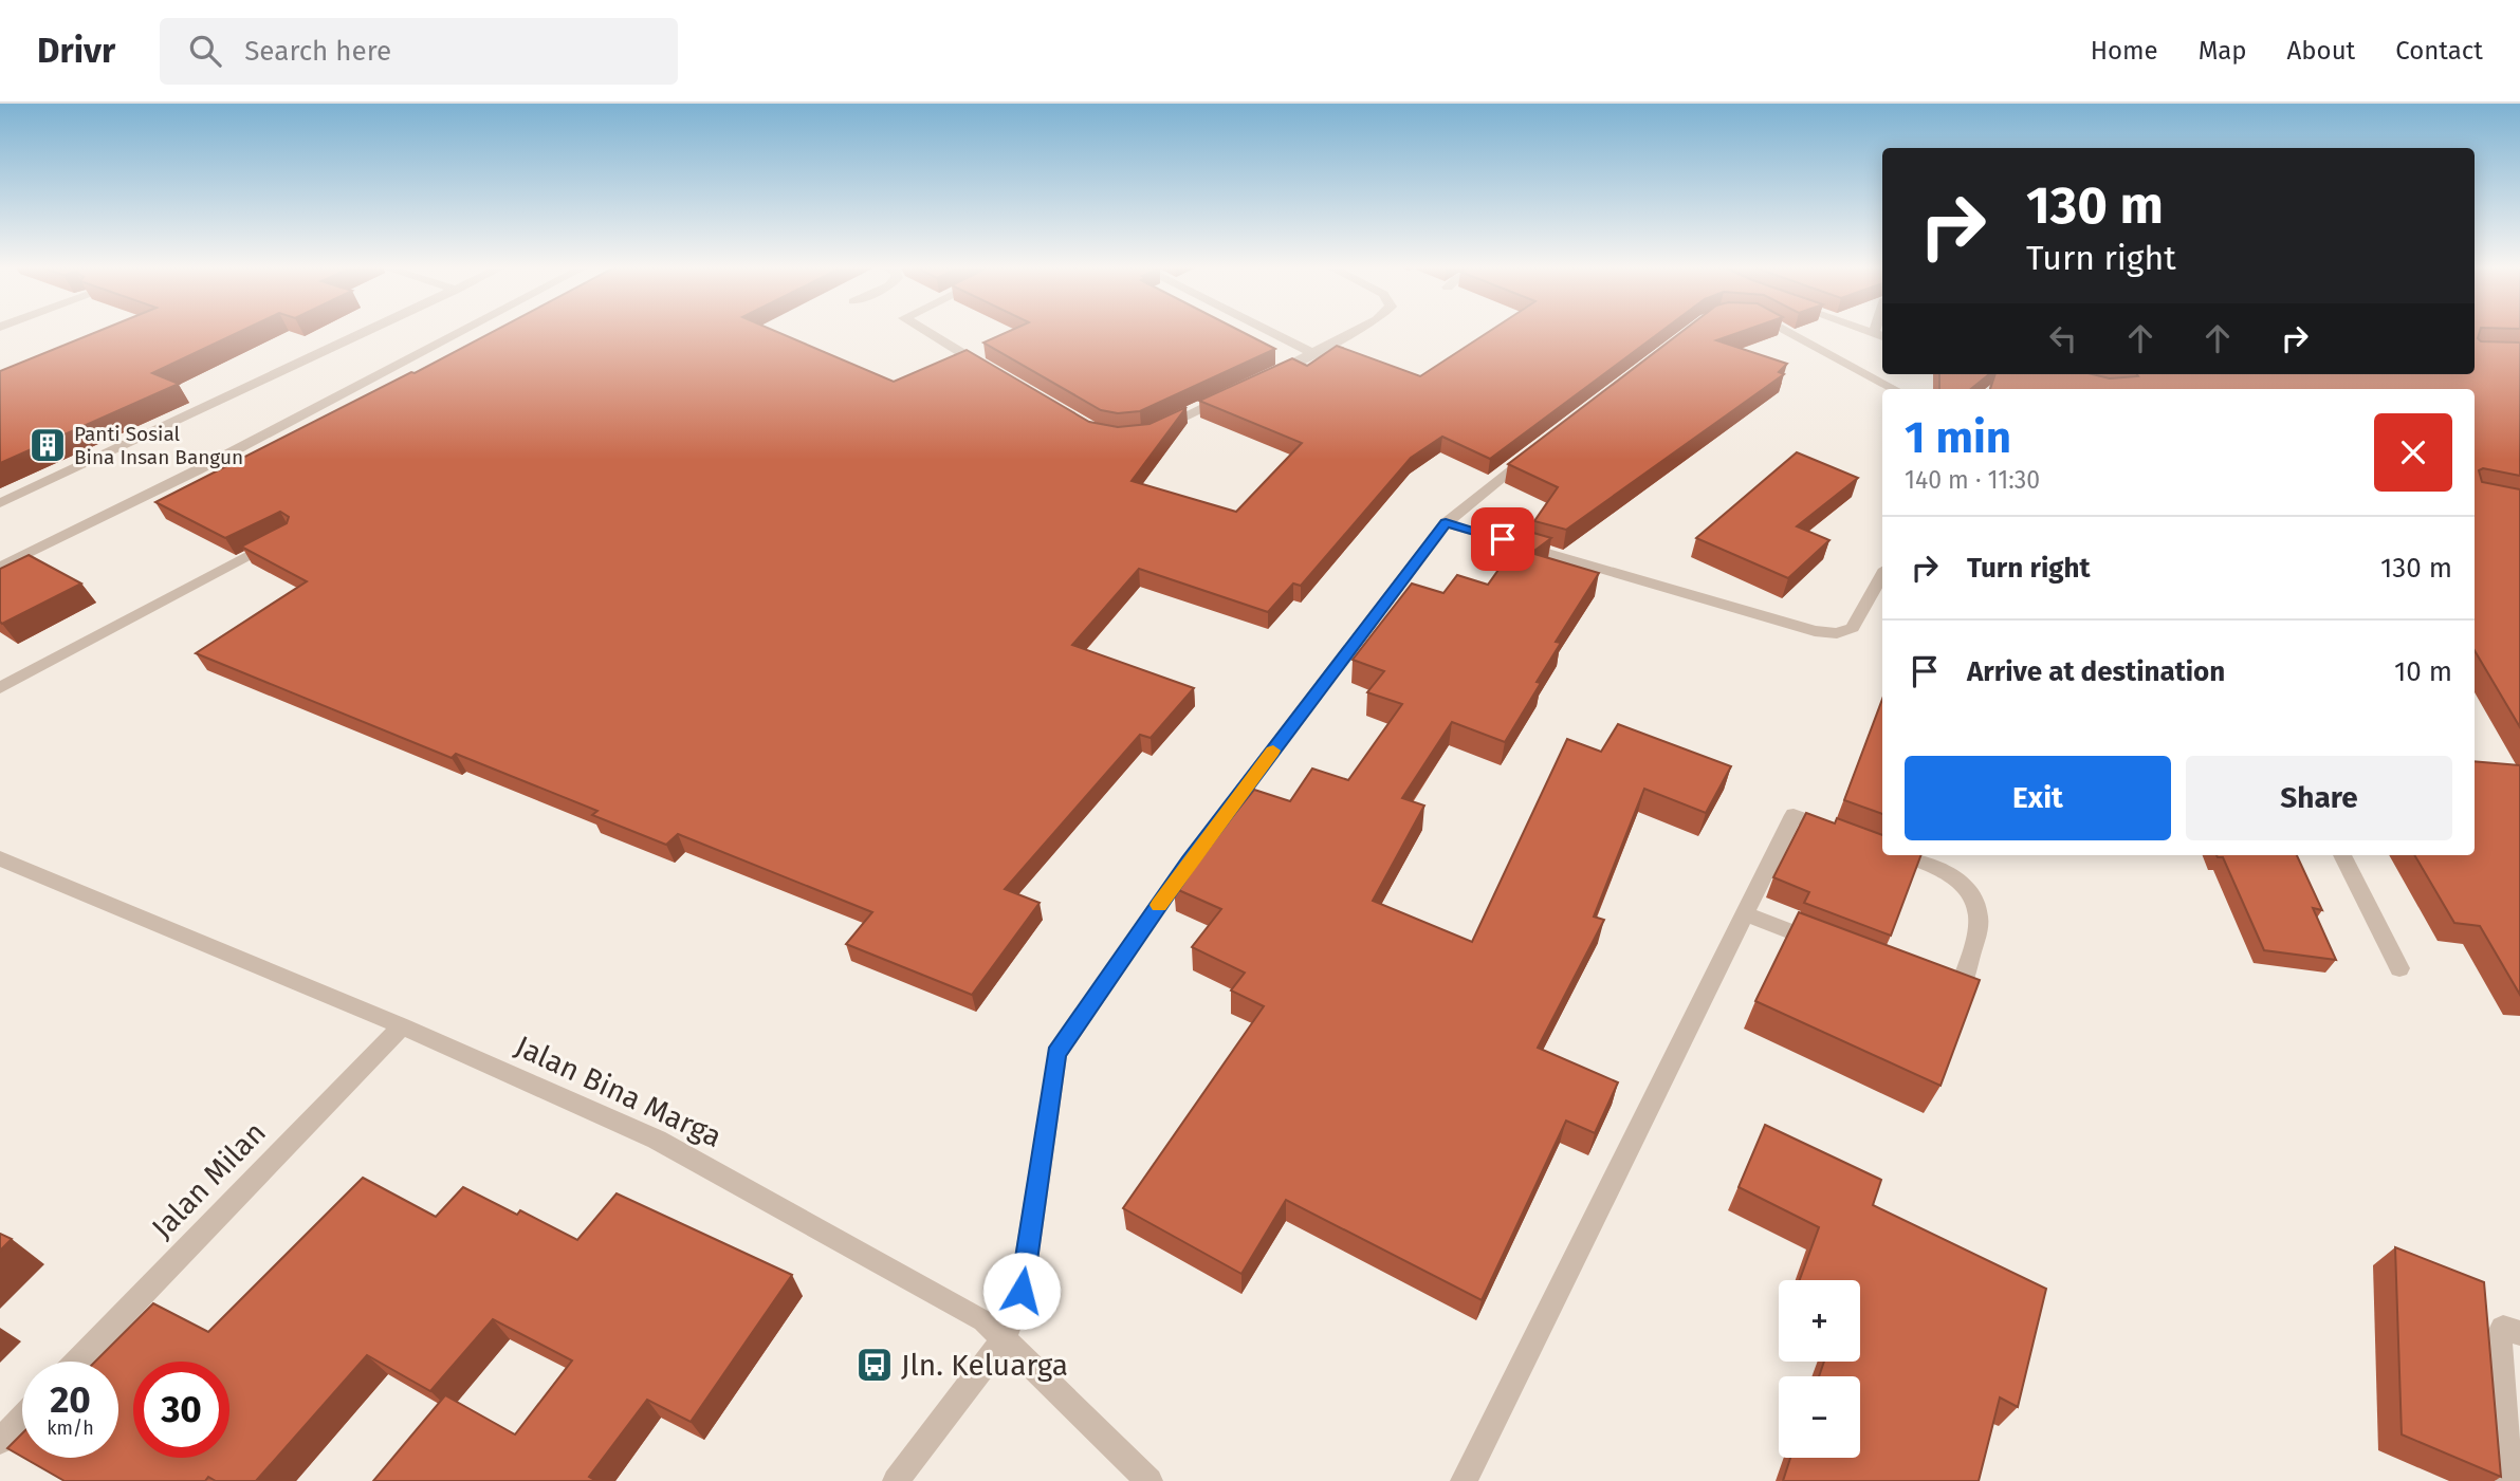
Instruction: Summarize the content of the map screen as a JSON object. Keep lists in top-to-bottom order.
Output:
{
  "streets": {
    "street": ["Jalan Bina Marga", "Jalan Milan"]
  },
  "crossings": [
    ["Jalan Bina Marga", "Jalan Milan"]
  ],
  "places": {
    "building": ["Panti Sosial Bina Insan Bangun"],
    "bus stop": ["Jln. Keluarga"]
  },
  "page": {
    "header": "Drivr",
    "search": "Search here",
    "nav": [
      "Home",
      "Map",
      "About",
      "Contact"
    ],
    "turn": ["130 m", "Turn right"],
    "heading": ["1 min", "140 m · 11:30"],
    "list": [
      {
        "name": "Turn right",
        "value": "130 m"
      },
      {
        "name": "Arrive at destination",
        "value": "10 m"
      }
    ],
    "buttons": ["Exit", "Share"],
    "map_buttons": ["+", "−"],
    "speed": "20 km/h",
    "limit": "30"
  }
}
